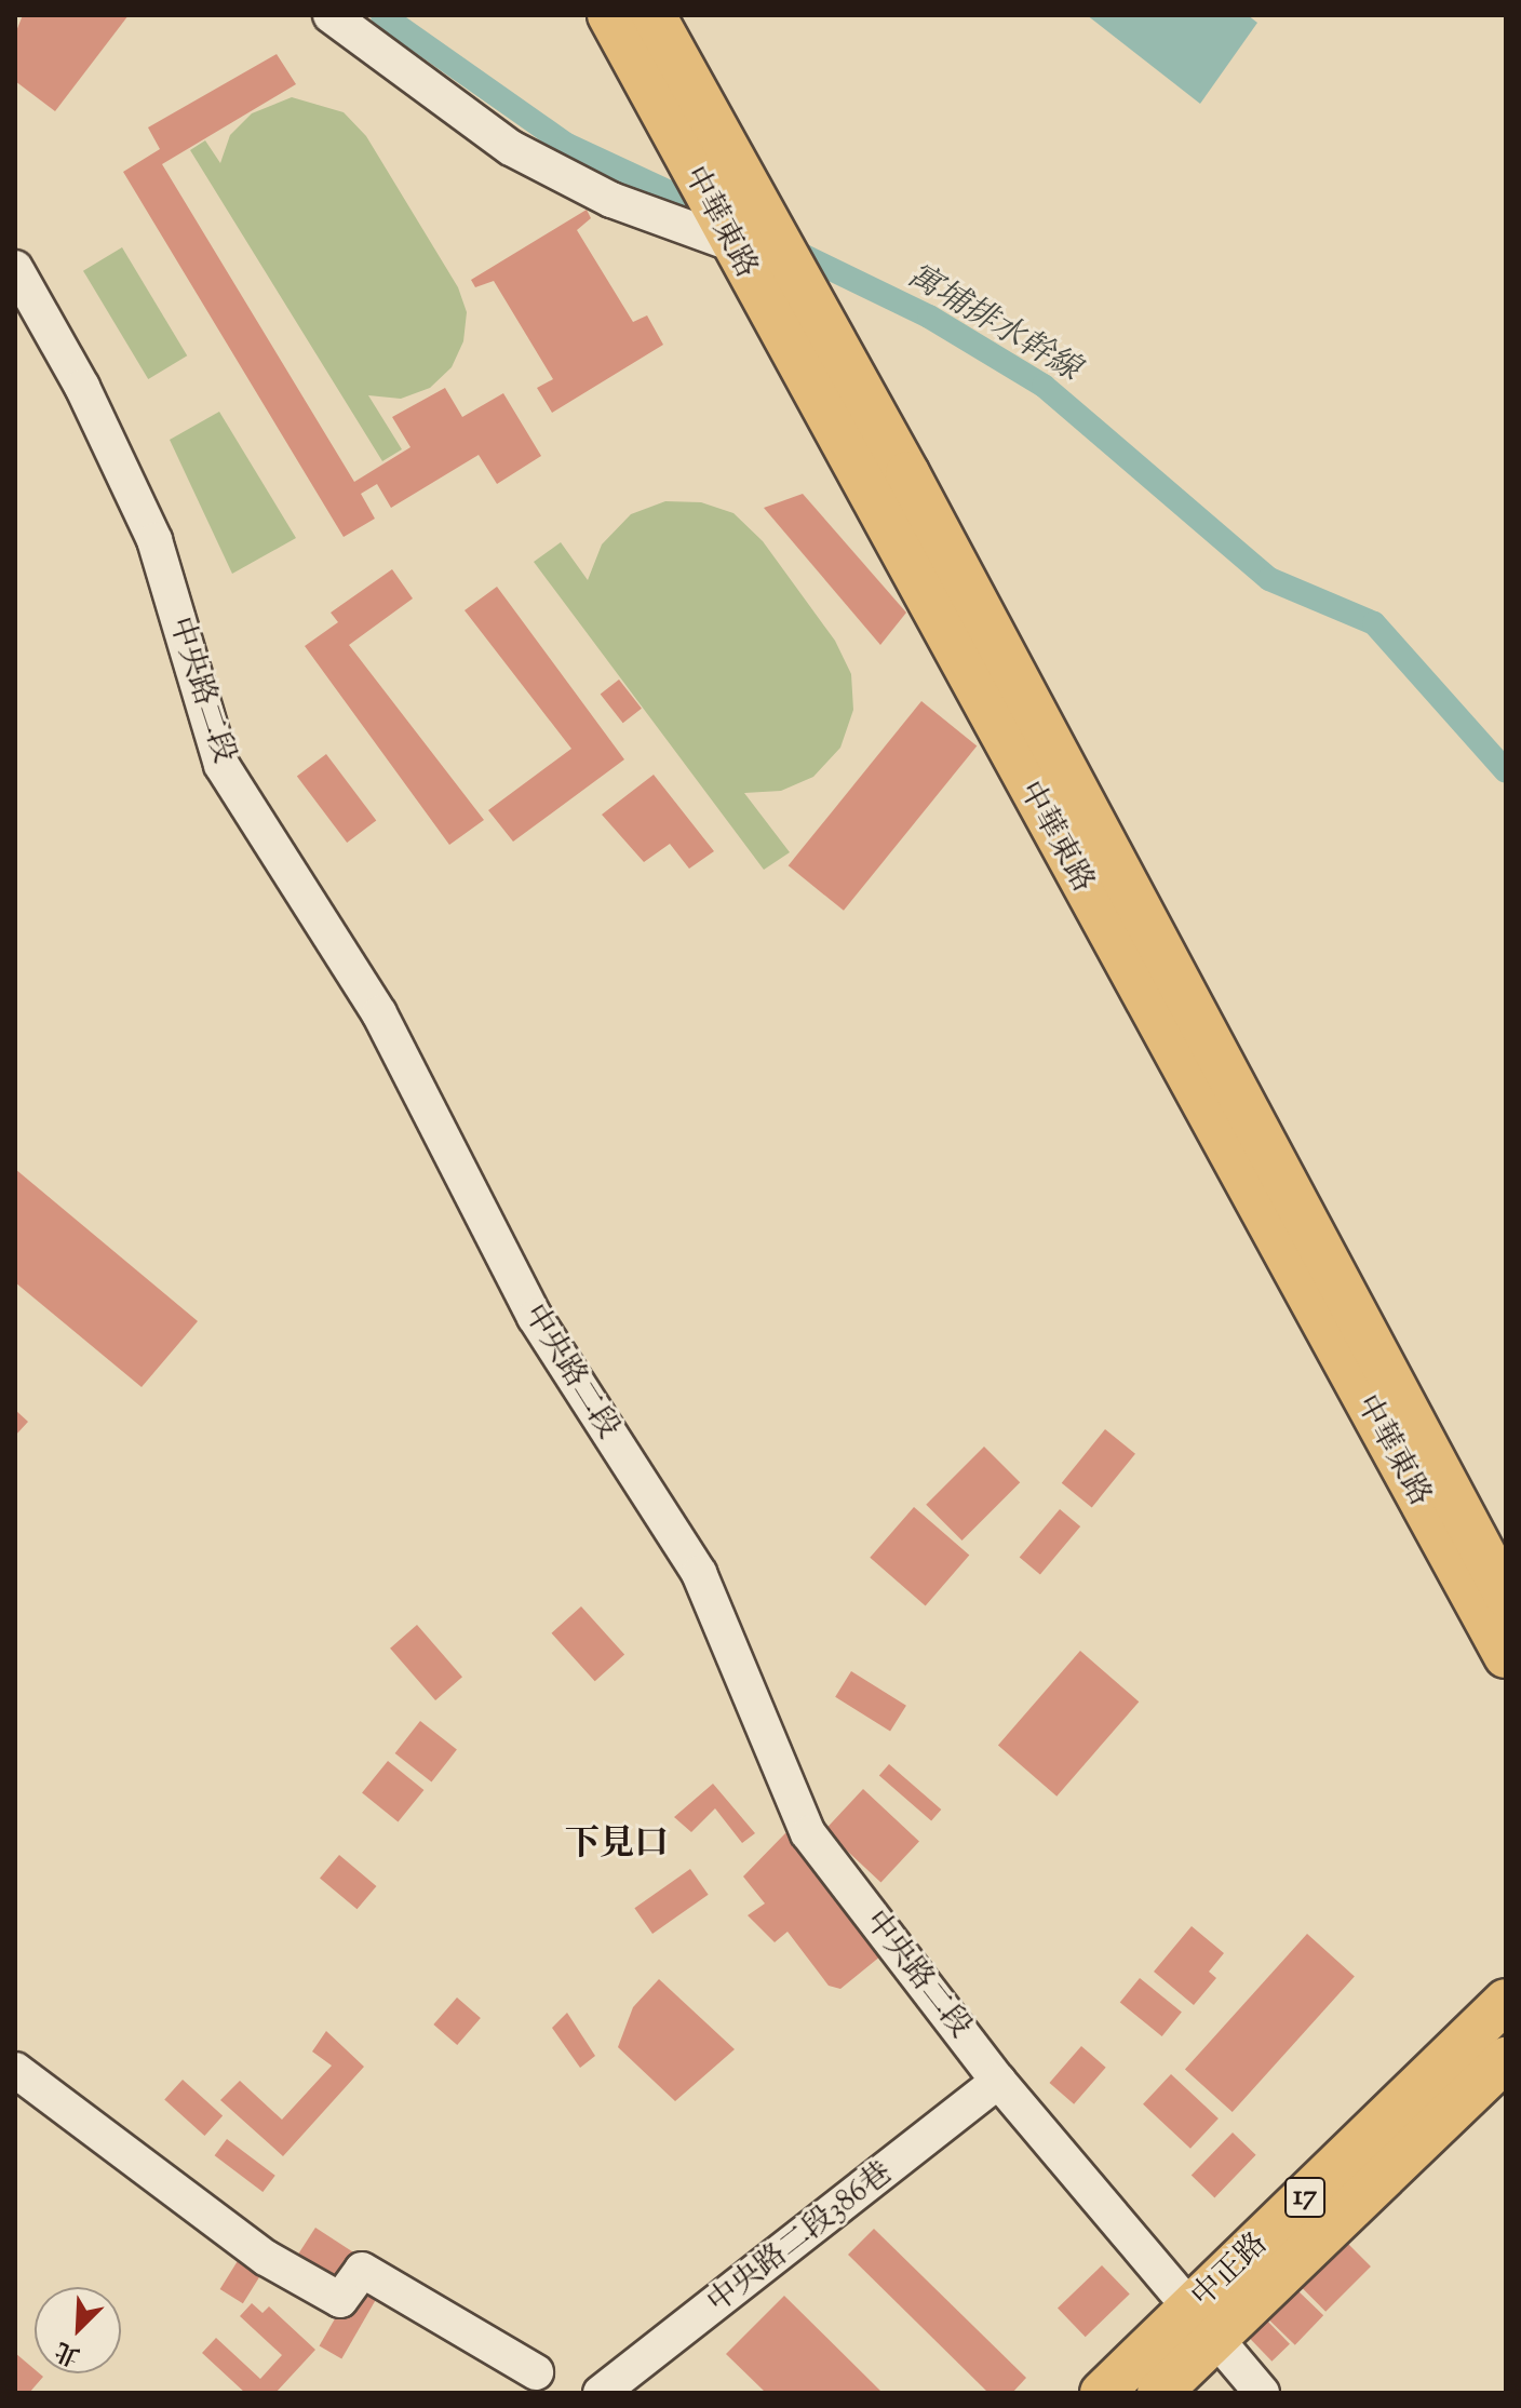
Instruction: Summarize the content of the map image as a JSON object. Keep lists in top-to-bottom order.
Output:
{
  "streets": {
    "main road": ["中華東路", "17", "中正路"],
    "street": ["中央路二段", "中央路二段386巷"]
  },
  "crossings": [
    ["中央路二段", "中央路二段386巷"],
    ["中央路二段", "中正路"]
  ],
  "districts": ["下見口"],
  "water": ["寓埔排水幹線"],
  "north": "bottom left"
}
